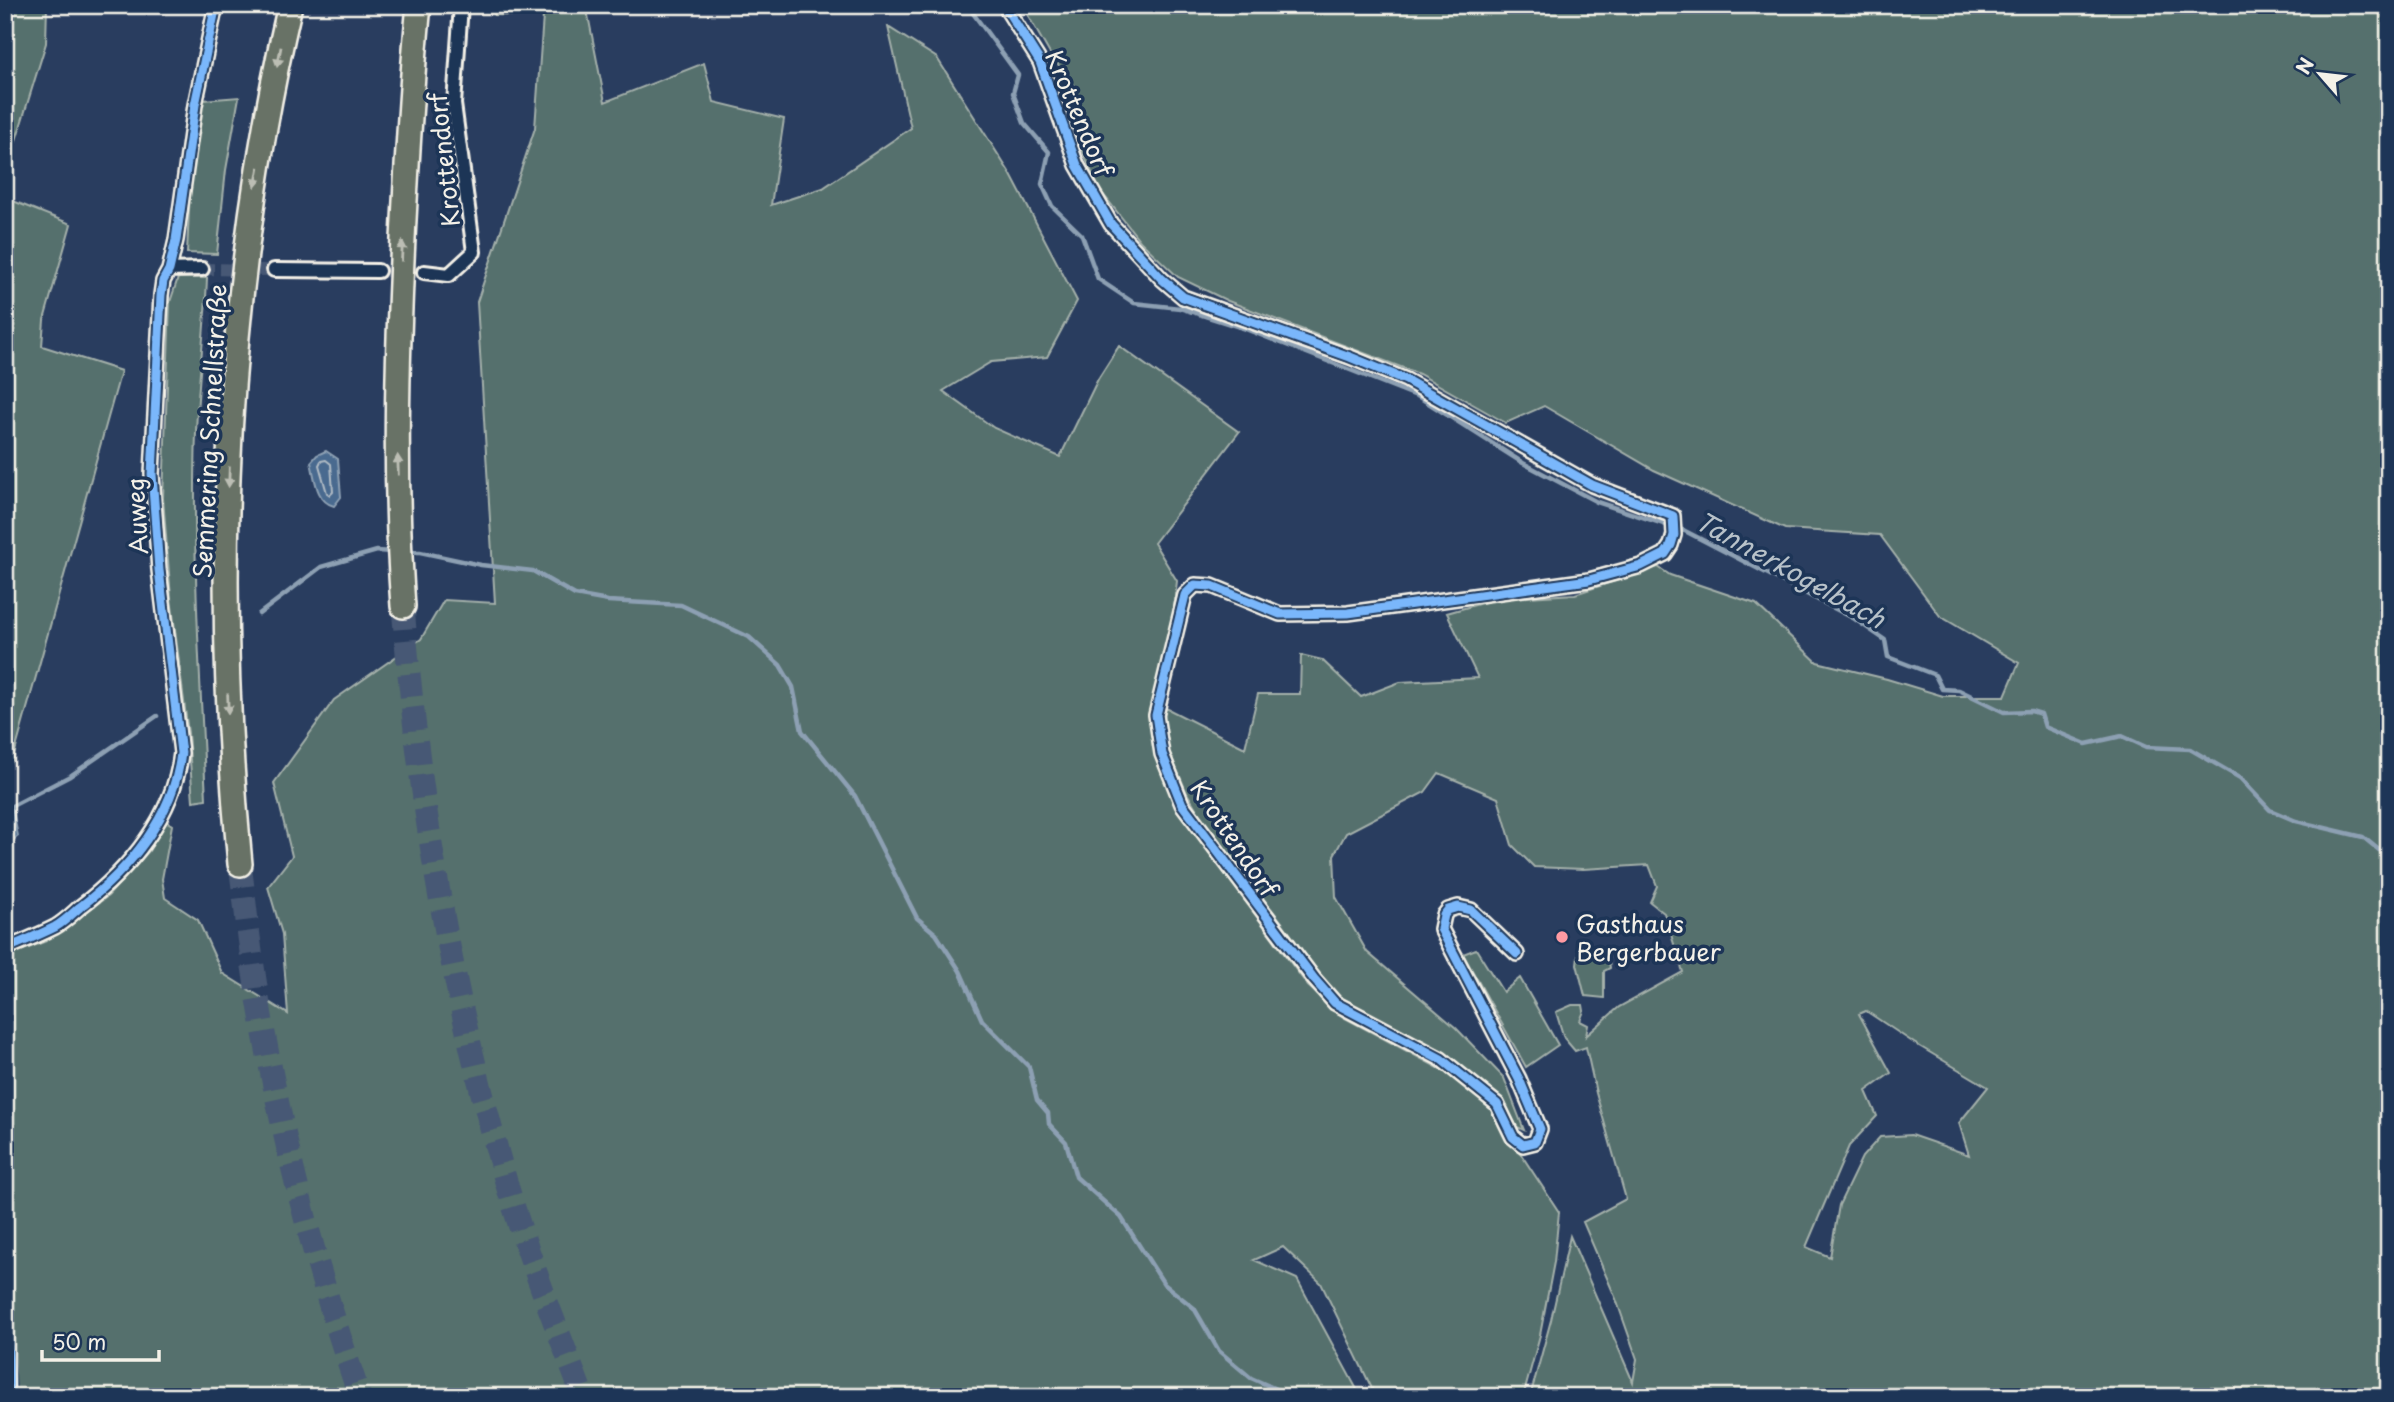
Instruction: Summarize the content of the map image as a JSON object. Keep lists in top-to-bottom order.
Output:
{
  "streets": {
    "highway": ["Semmering Schnellstraße"],
    "street": ["Krottendorf", "Auweg"]
  },
  "water": ["Tannerkogelbach"],
  "places": ["Gasthaus Bergerbauer"],
  "scale_bar": "50 m",
  "north": "top left"
}
